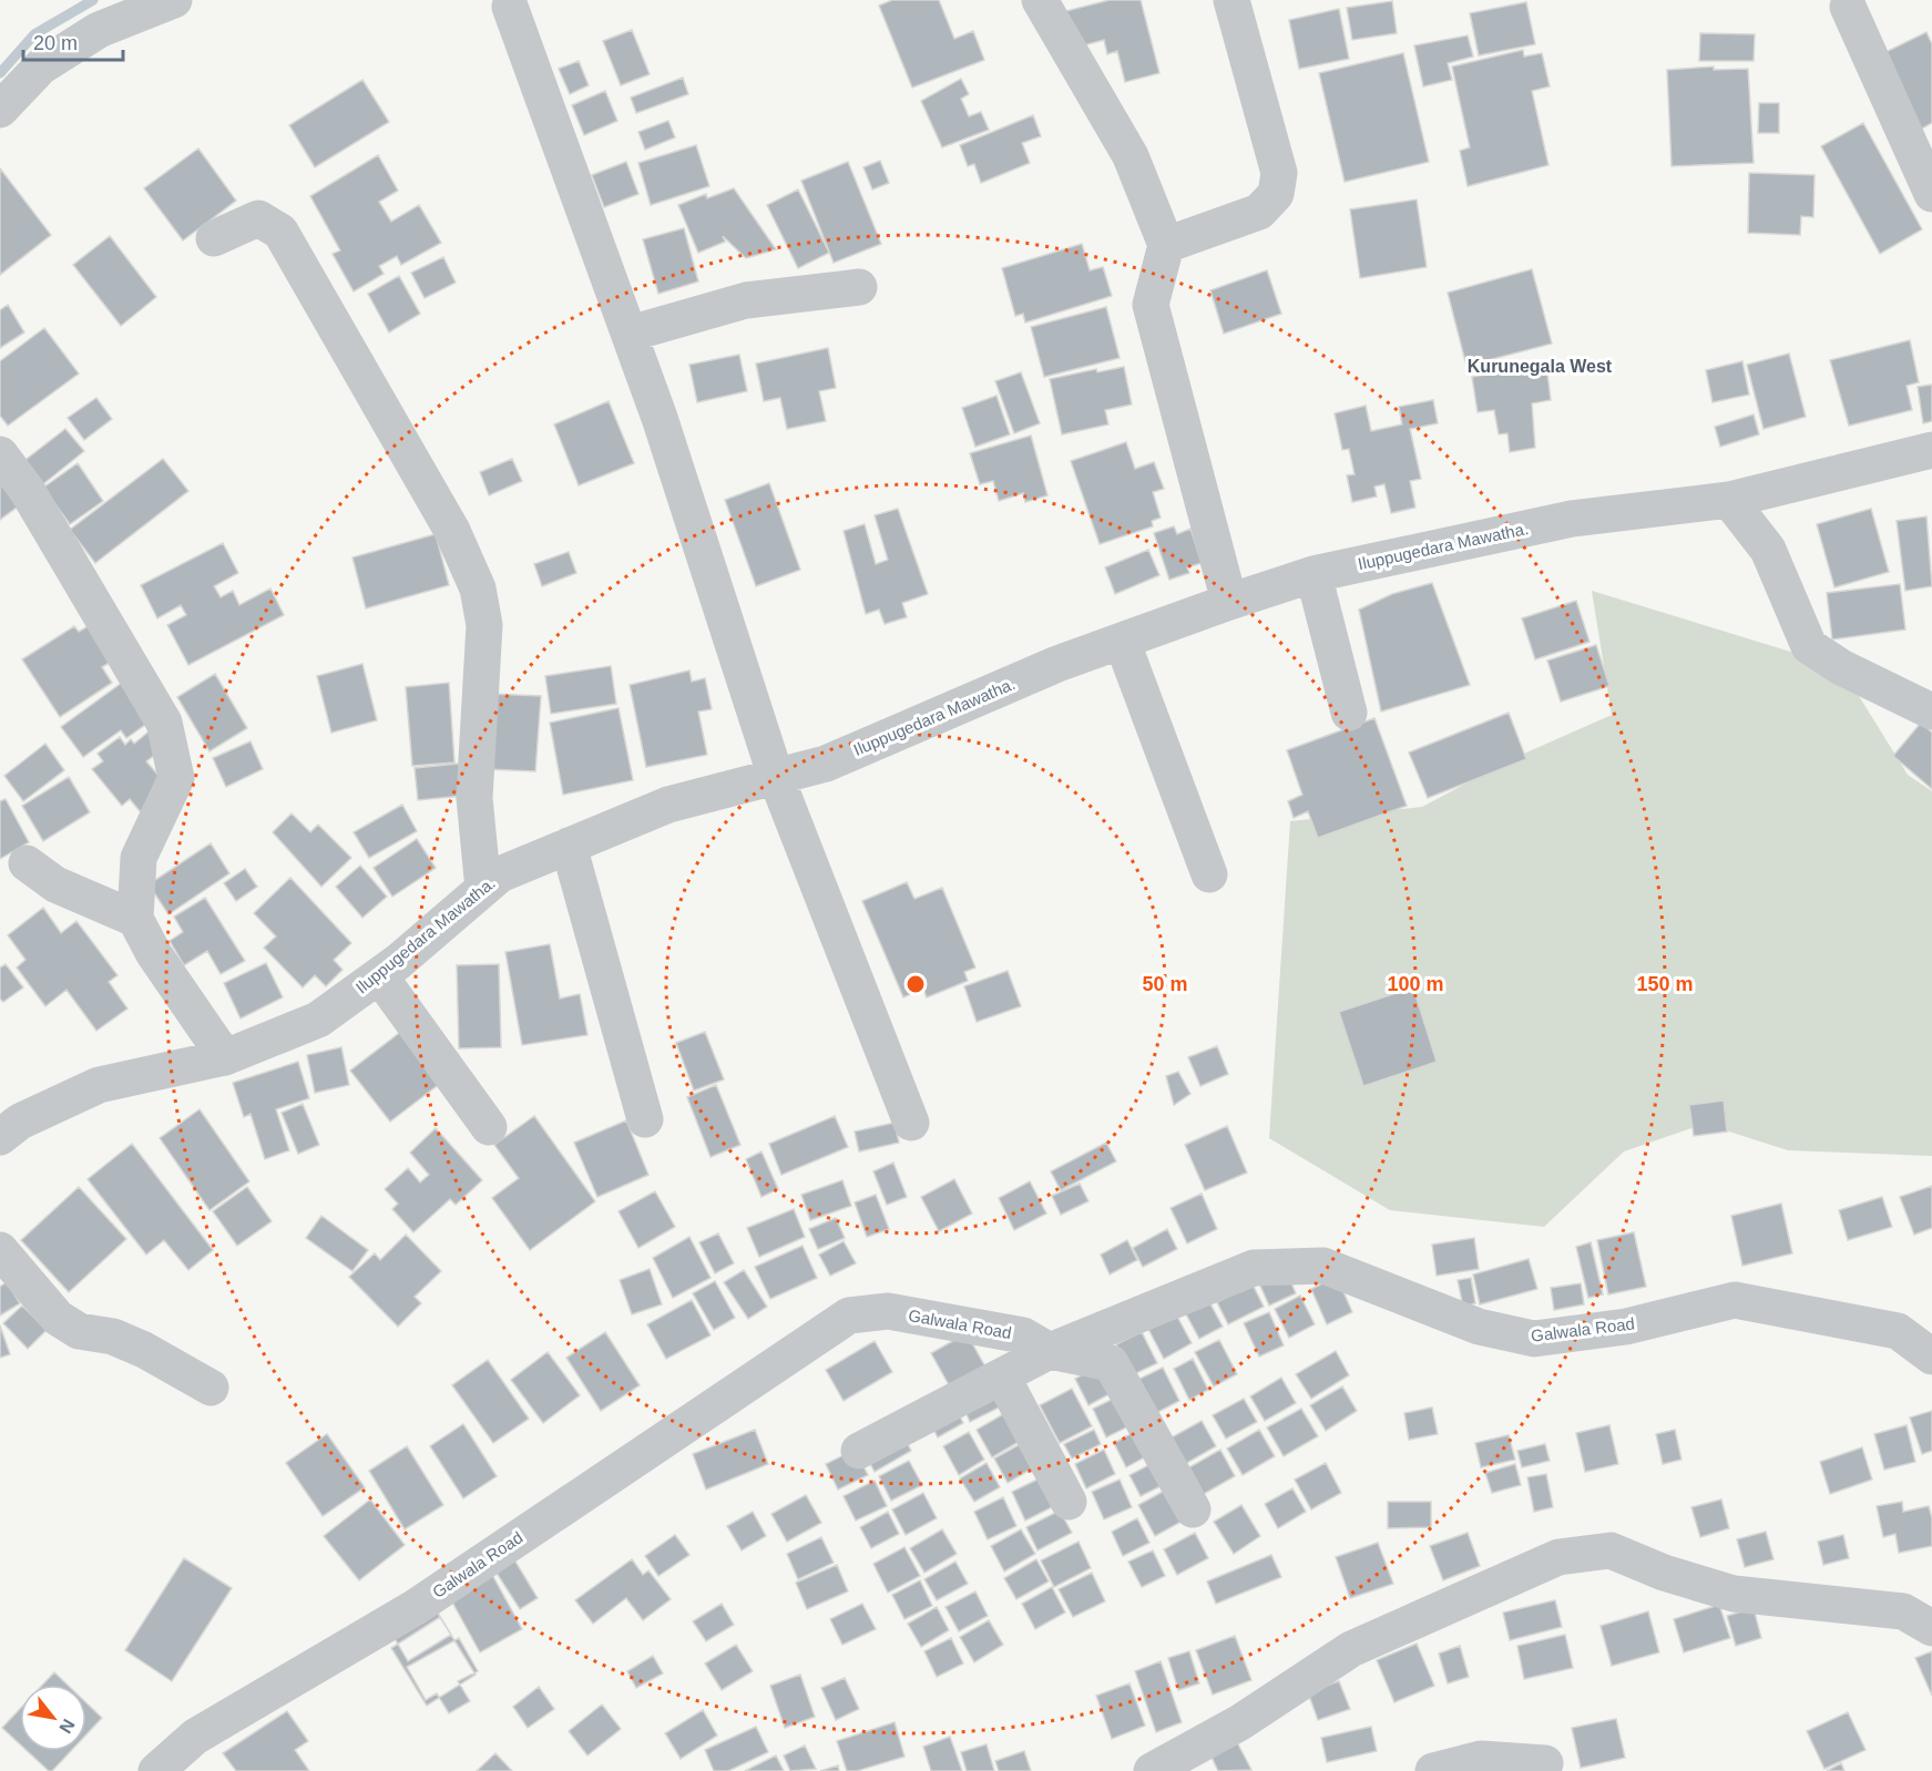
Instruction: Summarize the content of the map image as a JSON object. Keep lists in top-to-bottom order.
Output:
{
  "streets": {
    "street": ["Iluppugedara Mawatha.", "Galwala Road"]
  },
  "districts": ["Kurunegala West"],
  "scale_bar": "20 m",
  "north": "bottom right",
  "rings": ["50 m", "100 m", "150 m"]
}
